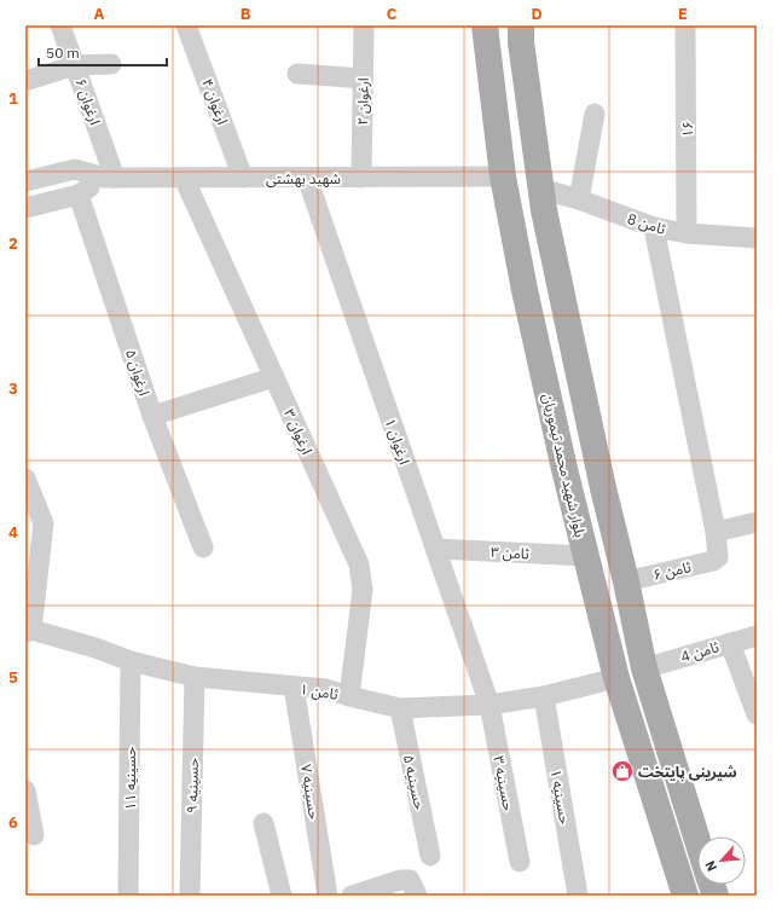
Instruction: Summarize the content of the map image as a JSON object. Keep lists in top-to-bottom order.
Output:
{
  "streets": {
    "main road": ["بلوار شهید محمد تیموریان"],
    "street": [
      "ارغوان ۶",
      "ارغوان ۴",
      "ارغوان ۲",
      "۱۶",
      "شهید بهشتی",
      "ثامن 8",
      "ارغوان ۵",
      "ارغوان ۳",
      "ارغوان ۱",
      "ثامن ۳",
      "ثامن ۶",
      "ثامن 4",
      "ثامن ۱",
      "حسینیه ۱۱",
      "حسینیه ۵",
      "حسینیه ۳",
      "حسینیه ۹",
      "حسینیه ۷",
      "حسینیه ۱"
    ]
  },
  "crossings": [
    ["ارغوان ۶", "شهید بهشتی"],
    ["ارغوان ۴", "شهید بهشتی"],
    ["ارغوان ۲", "شهید بهشتی"],
    ["۱۶", "ثامن 8"],
    ["شهید بهشتی", "ارغوان ۳"],
    ["شهید بهشتی", "ارغوان ۱"],
    ["شهید بهشتی", "بلوار شهید محمد تیموریان"],
    ["ارغوان ۳", "ثامن ۱"],
    ["ارغوان ۱", "ثامن ۳"],
    ["ارغوان ۱", "ثامن ۱"],
    ["ارغوان ۱", "حسینیه ۳"],
    ["بلوار شهید محمد تیموریان", "ثامن ۳"],
    ["بلوار شهید محمد تیموریان", "ثامن ۱"],
    ["ثامن ۱", "حسینیه ۱۱"],
    ["ثامن ۱", "حسینیه ۵"],
    ["ثامن ۱", "حسینیه ۳"],
    ["ثامن ۱", "حسینیه ۹"],
    ["ثامن ۱", "حسینیه ۷"],
    ["ثامن ۱", "حسینیه ۱"]
  ],
  "places": {
    "shop": ["شیرینی پایتخت"]
  },
  "scale_bar": "50 m",
  "north": "bottom left",
  "grid": {
    "columns": [
      "A",
      "B",
      "C",
      "D",
      "E"
    ],
    "rows": [
      "1",
      "2",
      "3",
      "4",
      "5",
      "6"
    ]
  }
}
